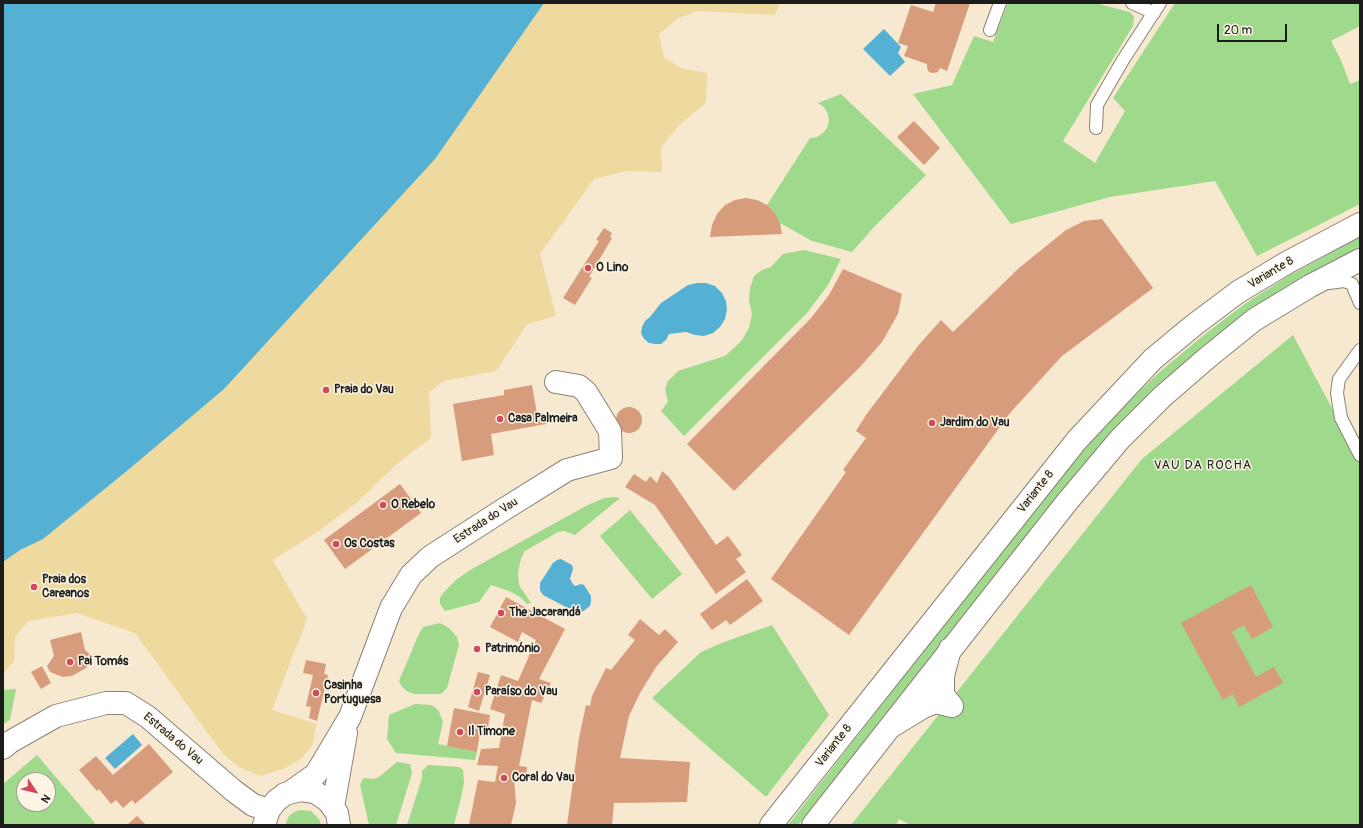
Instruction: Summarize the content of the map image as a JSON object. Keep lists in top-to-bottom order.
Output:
{
  "streets": {
    "main road": ["Variante 8", "Estrada do Vau"]
  },
  "districts": ["VAU DA ROCHA"],
  "places": [
    "O Lino",
    "Praia do Vau",
    "Casa Palmeira",
    "Jardim do Vau",
    "O Rebelo",
    "Os Costas",
    "Praia dos Careanos",
    "The Jacarandá",
    "Património",
    "Pai Tomás",
    "Paraíso do Vau",
    "Casinha Portuguesa",
    "Il Timone",
    "Coral do Vau"
  ],
  "scale_bar": "20 m",
  "north": "bottom right"
}
